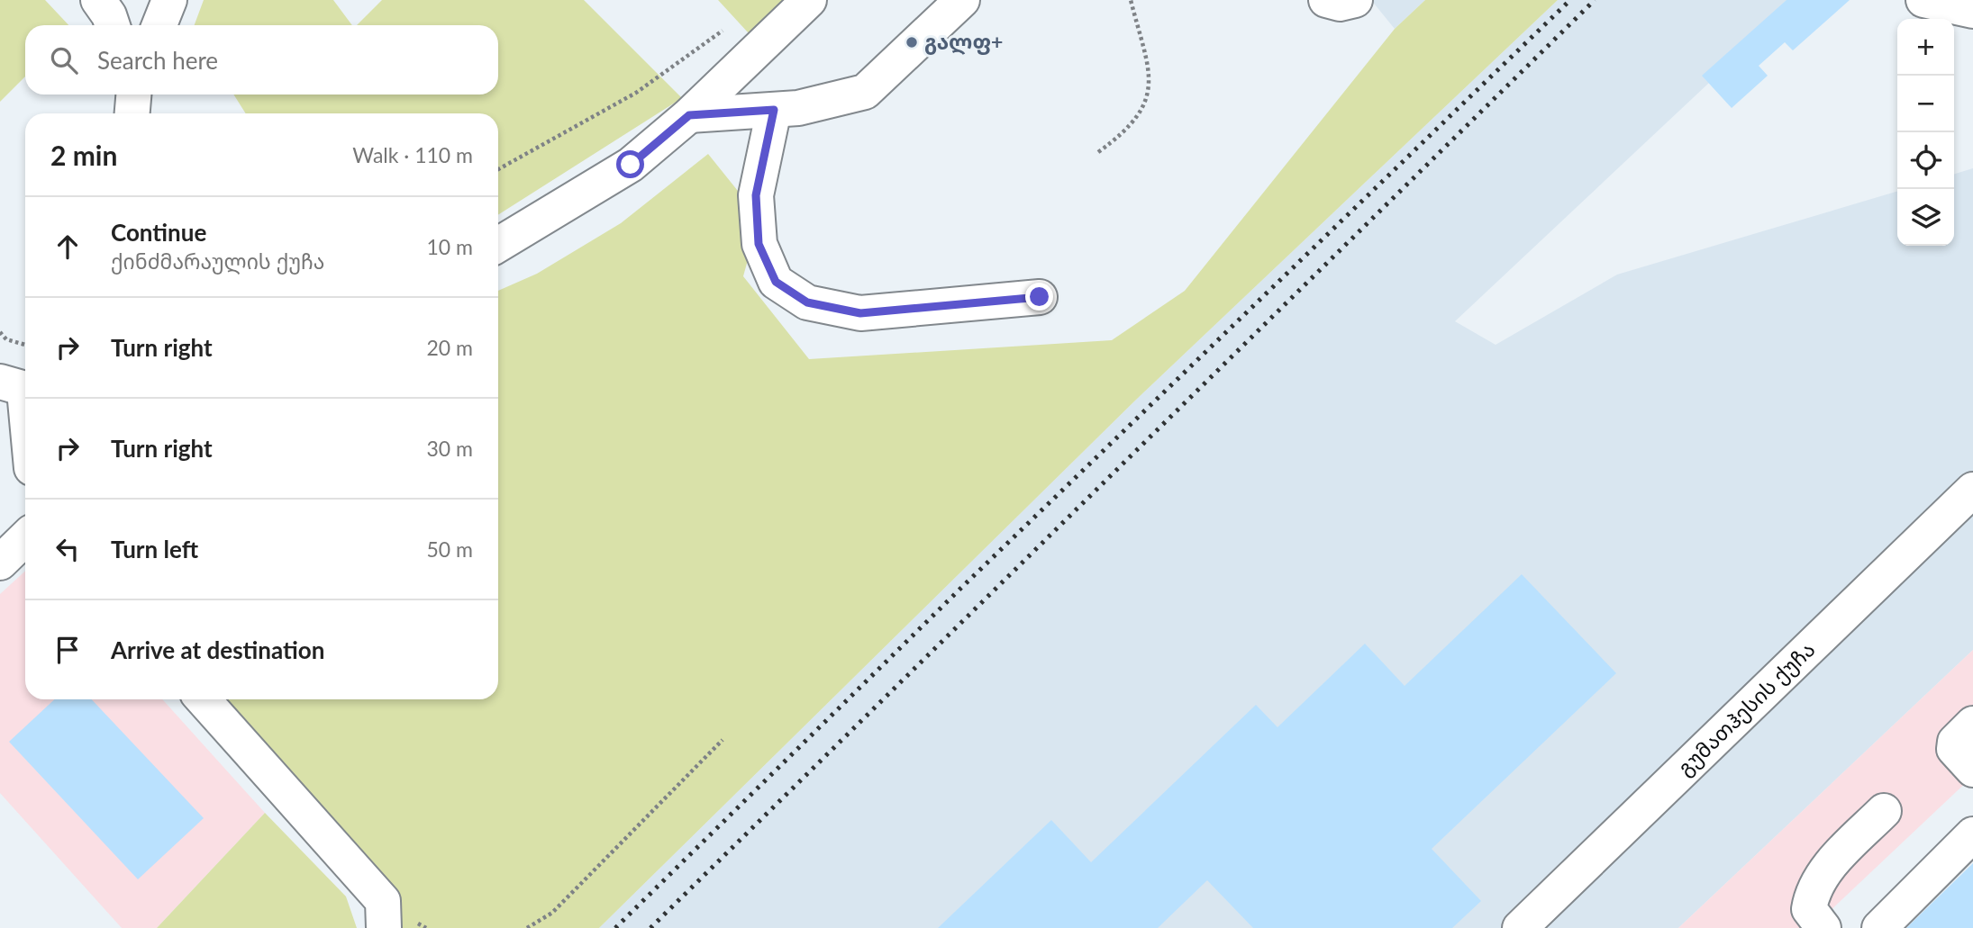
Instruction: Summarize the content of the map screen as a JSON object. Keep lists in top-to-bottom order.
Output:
{
  "streets": {
    "main road": ["გუმათჰესის ქუჩა"]
  },
  "places": ["გალფ+"],
  "page": {
    "map_buttons": ["+", "−"],
    "search": "Search here",
    "heading": ["2 min", "Walk · 110 m"],
    "list": [
      ["Continue", "ქინძმარაულის ქუჩა", "10 m"],
      ["Turn right", "20 m"],
      ["Turn right", "30 m"],
      ["Turn left", "50 m"],
      "Arrive at destination"
    ]
  }
}
